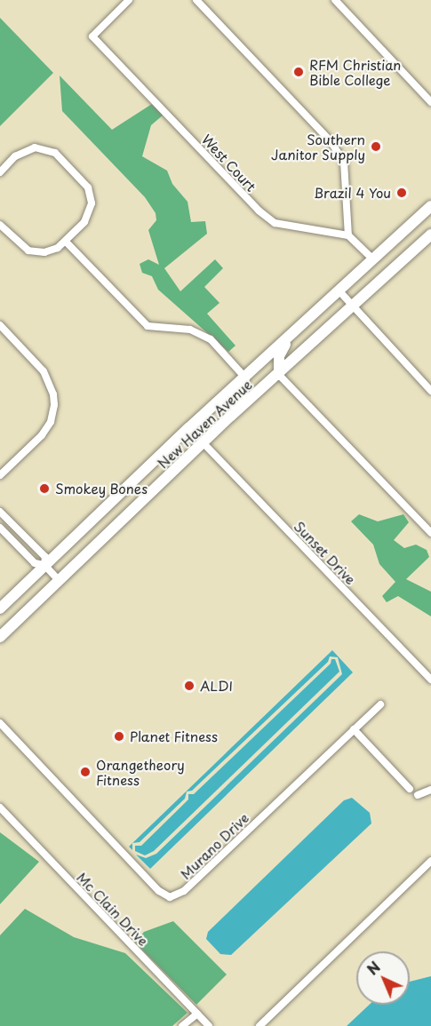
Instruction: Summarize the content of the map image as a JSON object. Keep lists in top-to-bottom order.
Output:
{
  "streets": {
    "main road": ["New Haven Avenue"],
    "street": [
      "West Court",
      "Sunset Drive",
      "Murano Drive",
      "Mc Clain Drive"
    ]
  },
  "crossings": [
    ["New Haven Avenue", "Sunset Drive"]
  ],
  "places": [
    "RFM Christian Bible College",
    "Southern Janitor Supply",
    "Brazil 4 You",
    "Smokey Bones",
    "ALDI",
    "Planet Fitness",
    "Orangetheory Fitness"
  ],
  "north": "top left"
}
